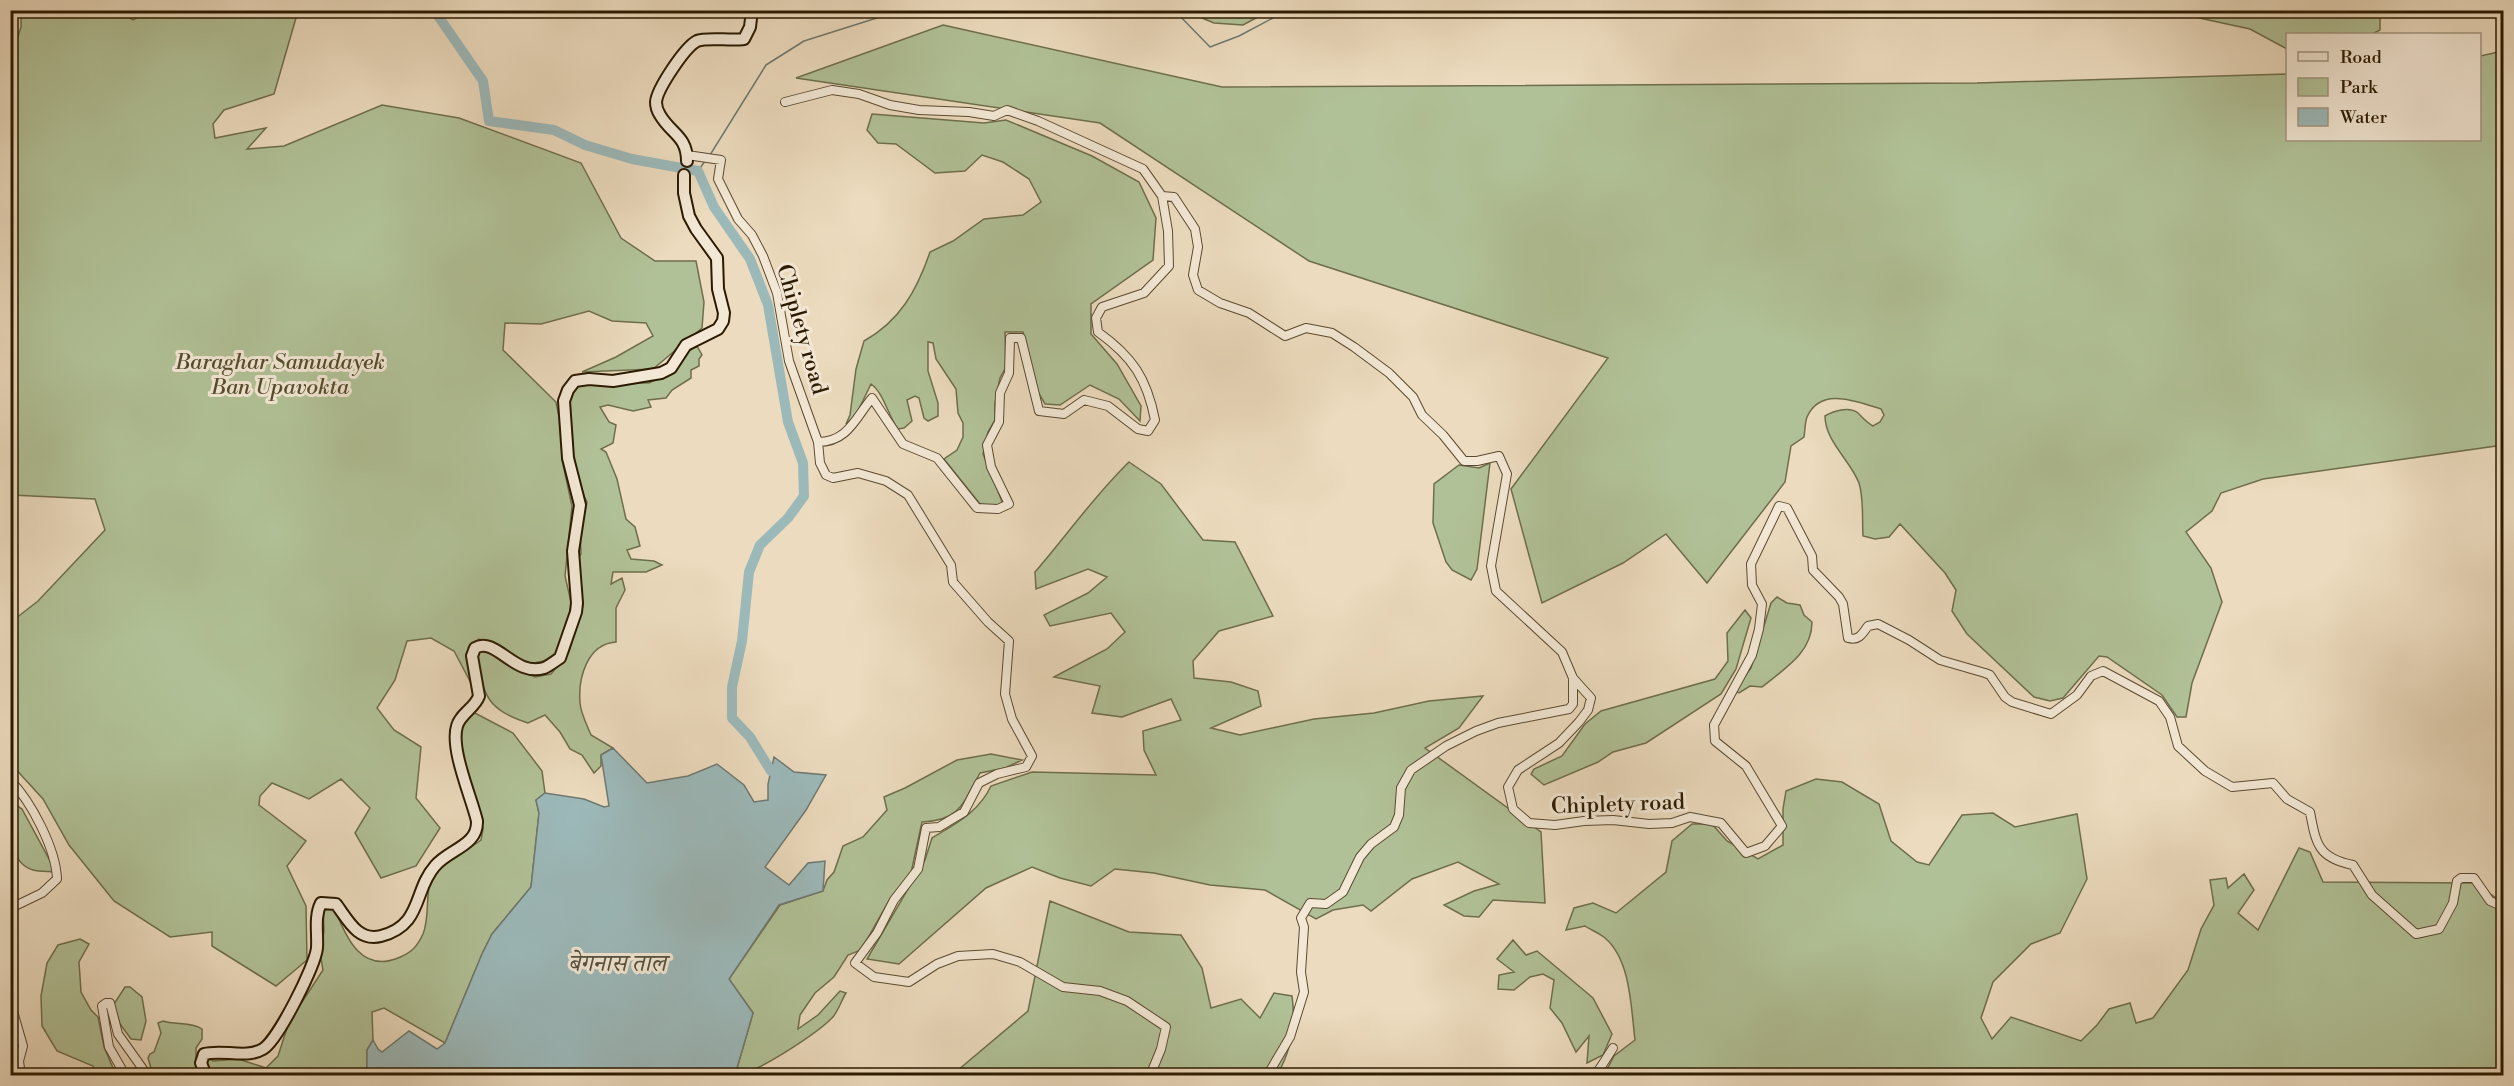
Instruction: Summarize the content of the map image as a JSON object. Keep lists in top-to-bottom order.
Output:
{
  "streets": {
    "street": ["Chiplety road"]
  },
  "water": ["बेगनास ताल"],
  "parks": ["Baraghar Samudayek Ban Upavokta"],
  "legend": ["Road", "Park", "Water"]
}
